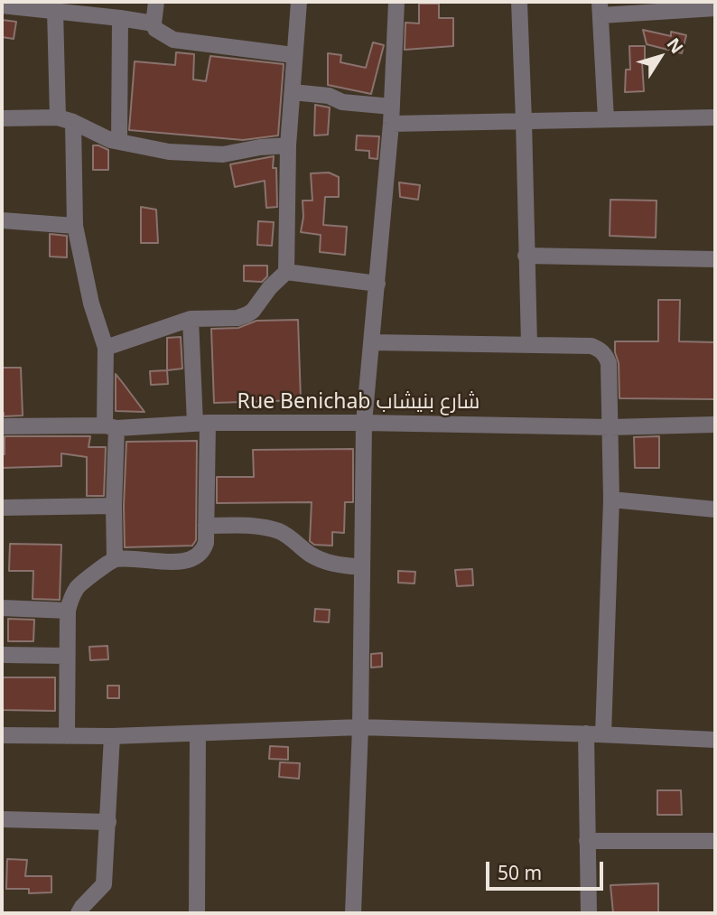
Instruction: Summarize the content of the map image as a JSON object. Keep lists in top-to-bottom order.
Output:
{
  "streets": {
    "street": ["Rue Benichab شارع بنيشاب"]
  },
  "scale_bar": "50 m",
  "north": "top right"
}
